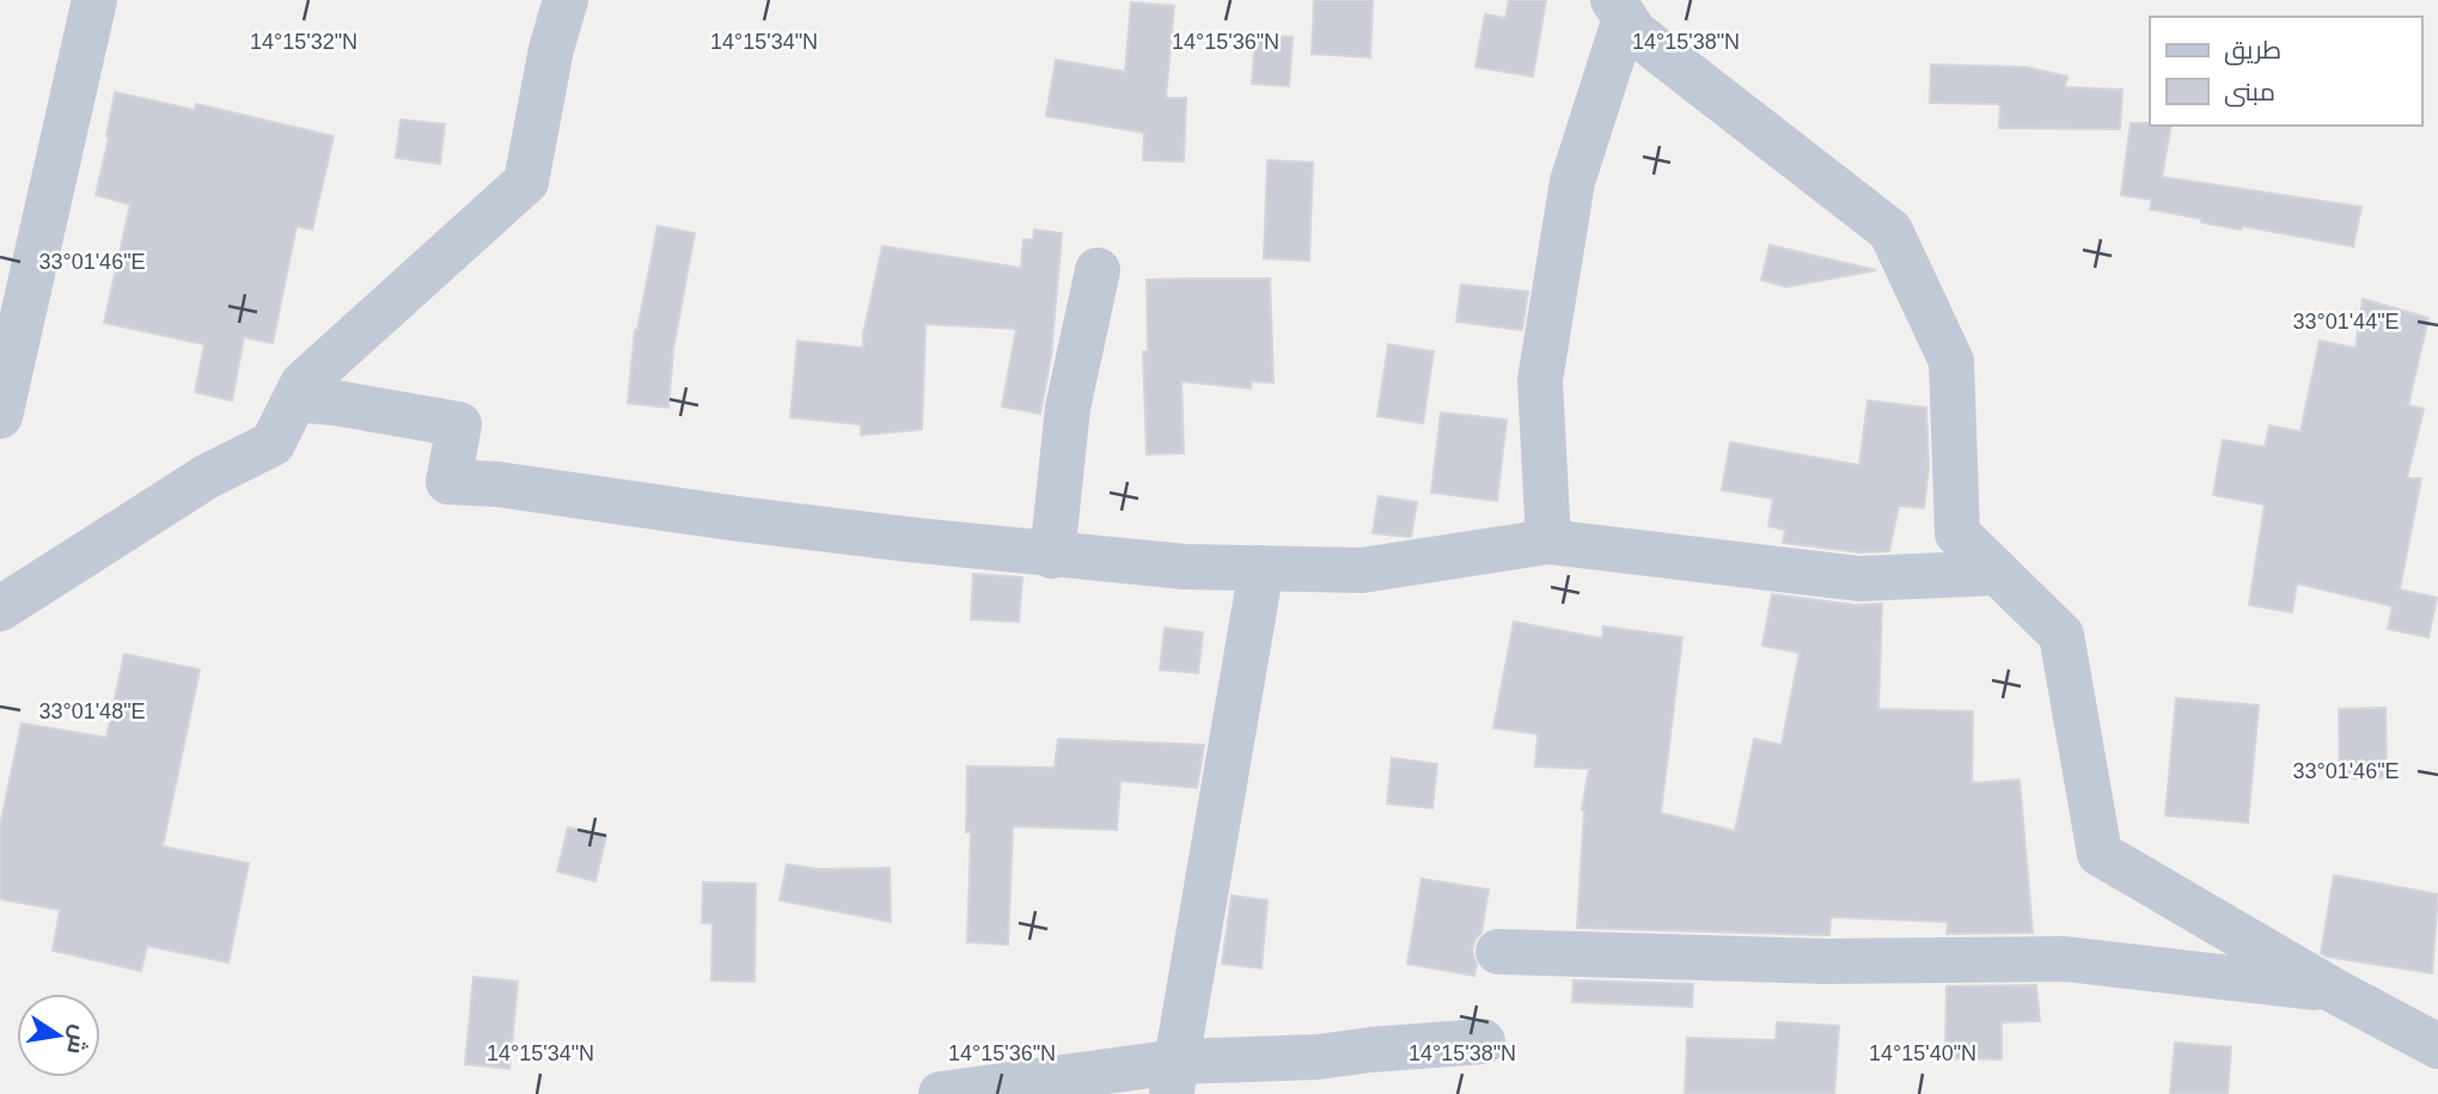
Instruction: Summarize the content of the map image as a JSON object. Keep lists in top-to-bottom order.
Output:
{
  "legend": ["طريق", "مبنى"],
  "north": "right",
  "coordinates": [
    "14°15'32\"N",
    "14°15'34\"N",
    "14°15'36\"N",
    "14°15'38\"N",
    "33°01'46\"E",
    "33°01'44\"E",
    "33°01'48\"E",
    "14°15'40\"N"
  ]
}
